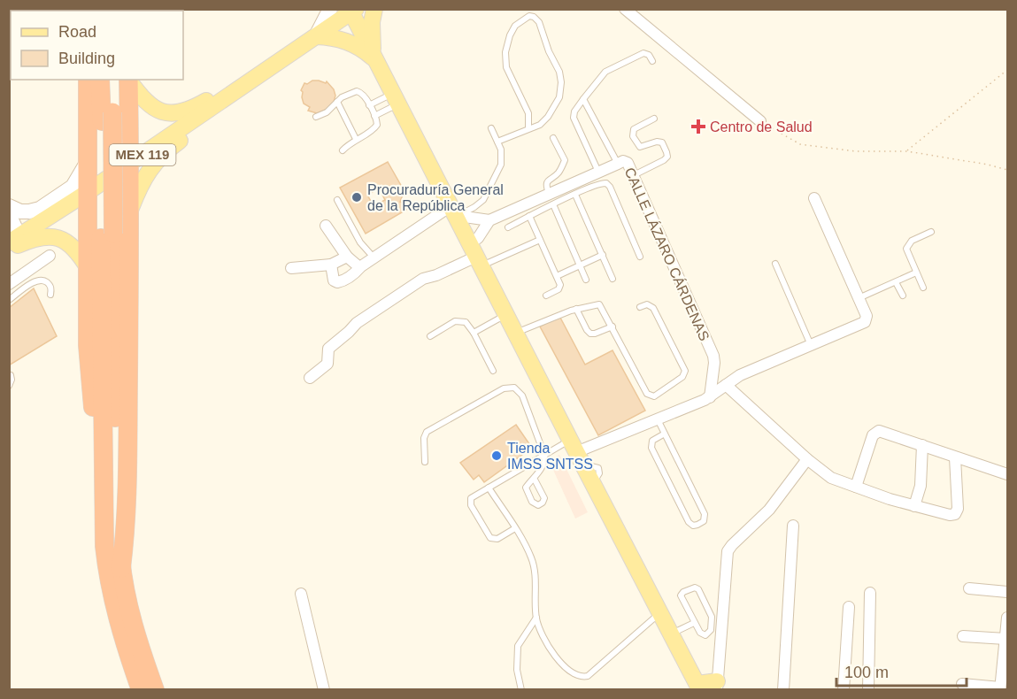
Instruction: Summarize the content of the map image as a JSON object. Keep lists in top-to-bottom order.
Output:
{
  "streets": {
    "main road": ["MEX 119"],
    "street": ["CALLE LÁZARO CÁRDENAS"]
  },
  "places": {
    "health": ["Centro de Salud"],
    "other": ["Procuraduría General de la República", "Tienda IMSS SNTSS"]
  },
  "legend": ["Road", "Building"],
  "scale_bar": "100 m"
}
